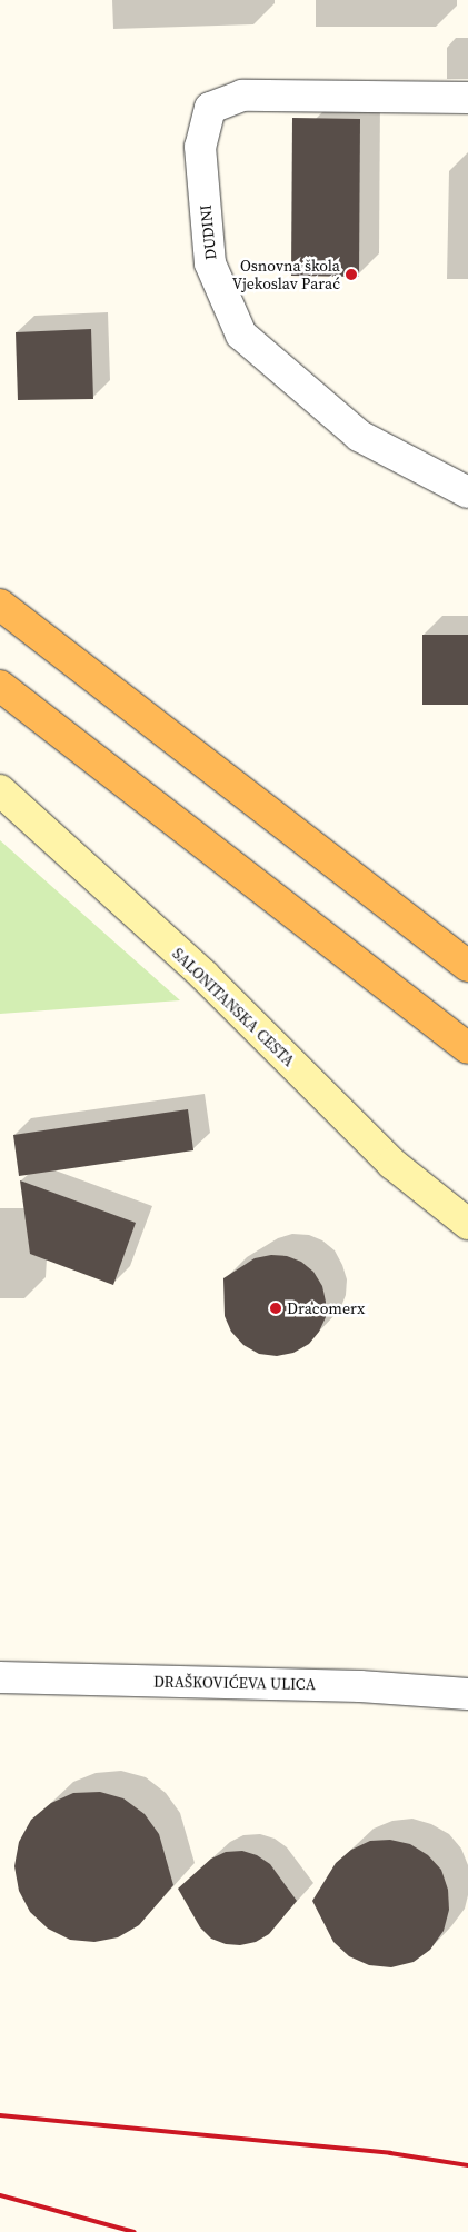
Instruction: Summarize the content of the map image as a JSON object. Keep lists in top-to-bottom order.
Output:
{
  "streets": {
    "main road": ["SALONITANSKA CESTA"],
    "street": ["DUDINI", "DRAŠKOVIĆEVA ULICA"]
  },
  "places": ["Osnovna škola Vjekoslav Parać", "Dracomerx"]
}
